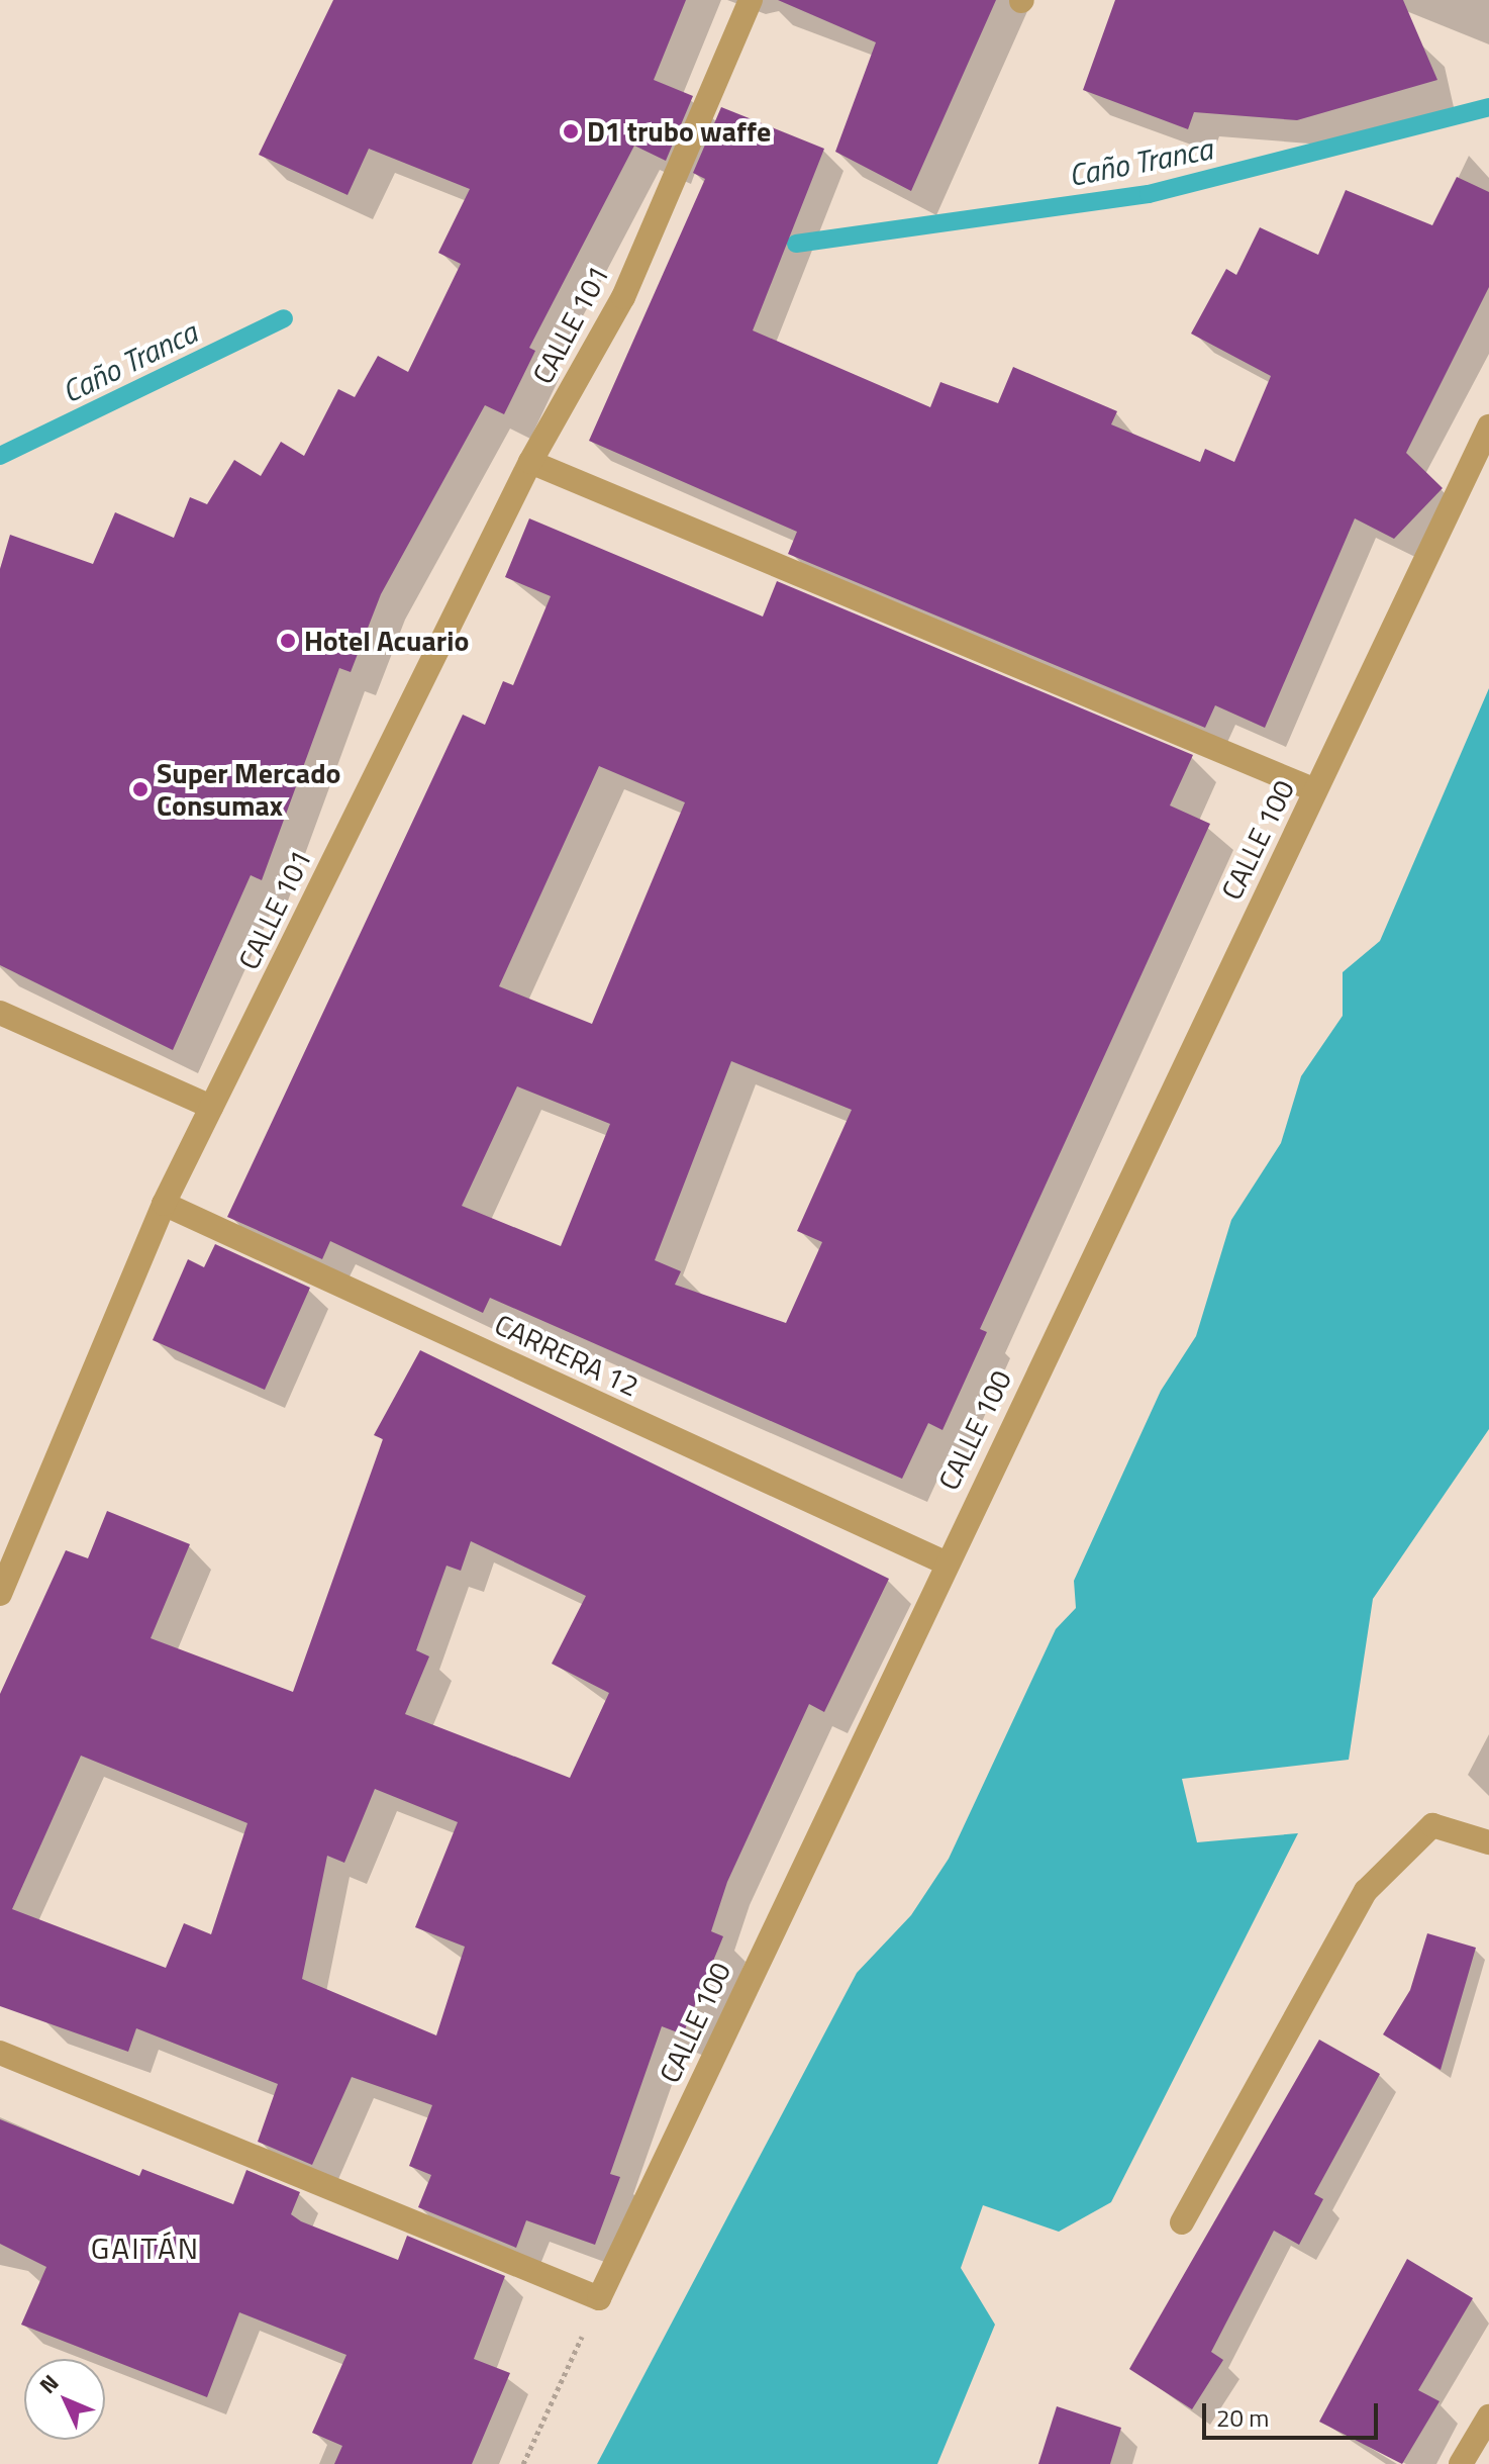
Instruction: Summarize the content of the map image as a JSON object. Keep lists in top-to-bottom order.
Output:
{
  "streets": {
    "street": ["CALLE 101", "CALLE 100", "CARRERA 12"]
  },
  "crossings": [
    ["CALLE 101", "CARRERA 12"],
    ["CALLE 100", "CARRERA 12"]
  ],
  "districts": ["GAITÁN"],
  "water": ["Caño Tranca"],
  "places": ["D1 trubo waffe", "Hotel Acuario", "Super Mercado Consumax"],
  "scale_bar": "20 m",
  "north": "top left"
}
